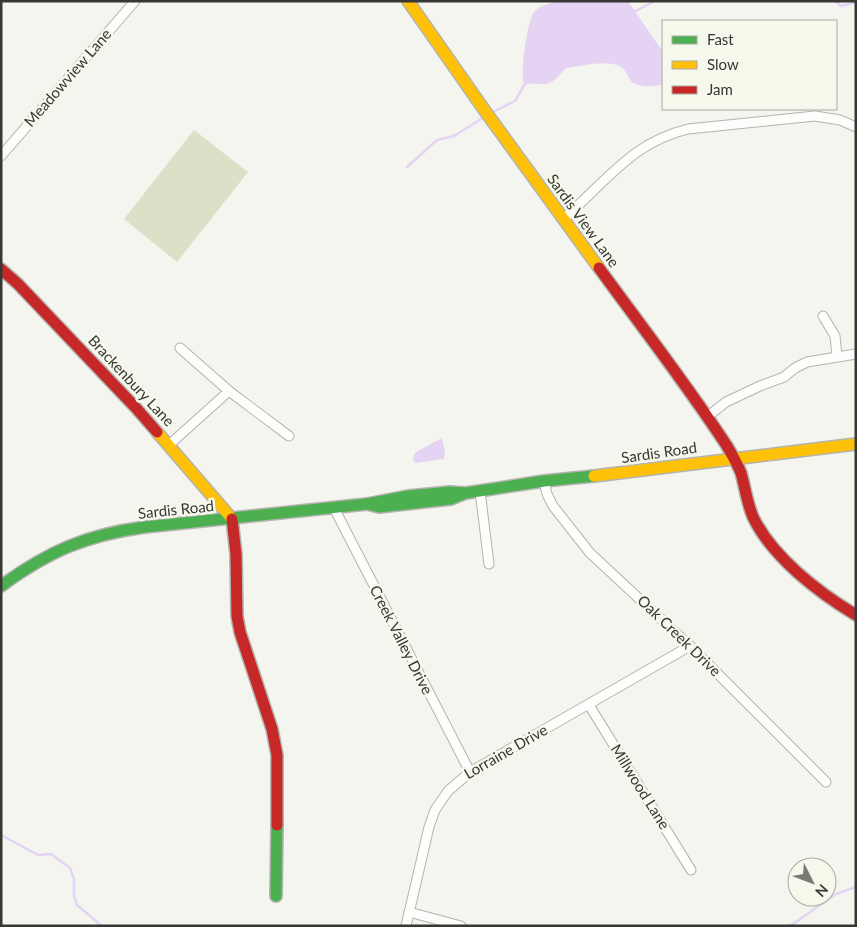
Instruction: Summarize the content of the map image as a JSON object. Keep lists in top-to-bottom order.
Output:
{
  "streets": {
    "street": [
      "Meadowview Lane",
      "Sardis View Lane",
      "Brackenbury Lane",
      "Sardis Road",
      "Oak Creek Drive",
      "Creek Valley Drive",
      "Lorraine Drive",
      "Millwood Lane"
    ]
  },
  "crossings": [
    ["Sardis View Lane", "Sardis Road"],
    ["Brackenbury Lane", "Sardis Road"],
    ["Sardis Road", "Oak Creek Drive"],
    ["Sardis Road", "Creek Valley Drive"],
    ["Oak Creek Drive", "Lorraine Drive"],
    ["Creek Valley Drive", "Lorraine Drive"],
    ["Lorraine Drive", "Millwood Lane"]
  ],
  "legend": ["Fast", "Slow", "Jam"],
  "north": "bottom right"
}
